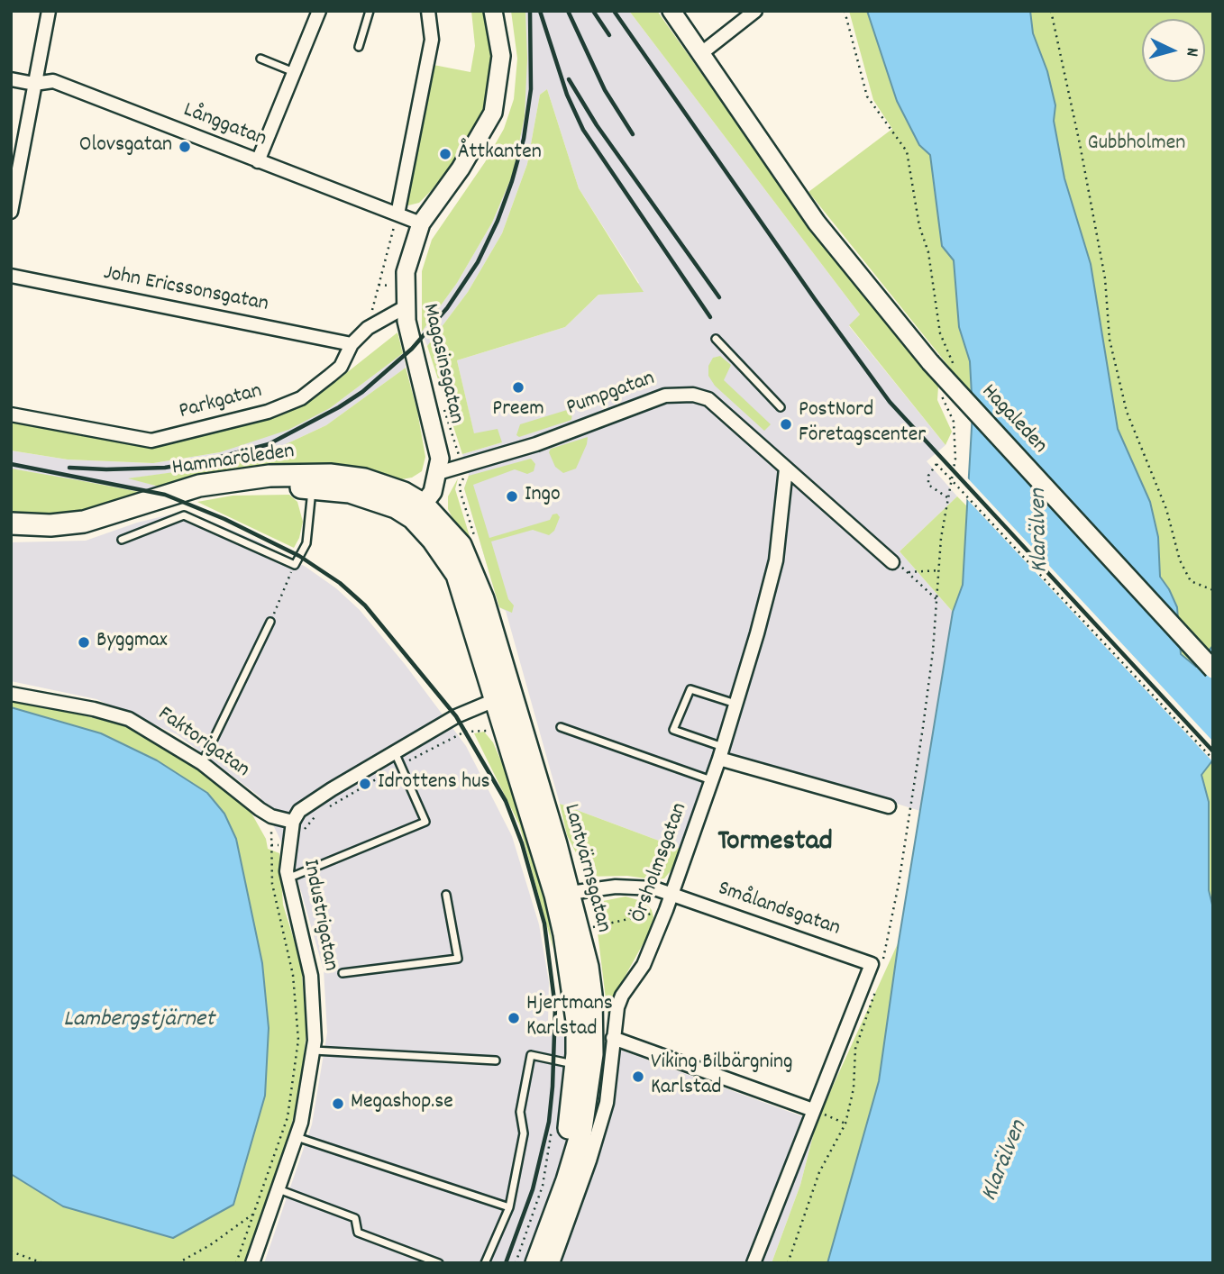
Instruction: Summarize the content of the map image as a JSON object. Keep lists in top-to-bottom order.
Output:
{
  "streets": {
    "main road": ["Hammaröleden", "Lantvärnsgatan"],
    "street": [
      "Långgatan",
      "John Ericssonsgatan",
      "Magasinsgatan",
      "Pumpgatan",
      "Parkgatan",
      "Hagaleden",
      "Faktorigatan",
      "Örsholmsgatan",
      "Smålandsgatan",
      "Industrigatan"
    ]
  },
  "crossings": [
    ["Långgatan", "Magasinsgatan"],
    ["John Ericssonsgatan", "Parkgatan"],
    ["Magasinsgatan", "Pumpgatan"],
    ["Magasinsgatan", "Parkgatan"],
    ["Magasinsgatan", "Hammaröleden"],
    ["Magasinsgatan", "Lantvärnsgatan"],
    ["Pumpgatan", "Örsholmsgatan"],
    ["Hammaröleden", "Lantvärnsgatan"],
    ["Faktorigatan", "Industrigatan"],
    ["Örsholmsgatan", "Smålandsgatan"]
  ],
  "districts": ["Tormestad"],
  "water": ["Klarälven", "Lambergstjärnet"],
  "parks": ["Gubbholmen"],
  "places": [
    "Olovsgatan",
    "Åttkanten",
    "Preem",
    "PostNord Företagscenter",
    "Ingo",
    "Byggmax",
    "Idrottens hus",
    "Hjertmans Karlstad",
    "Viking Bilbärgning Karlstad",
    "Megashop.se"
  ],
  "north": "right"
}
